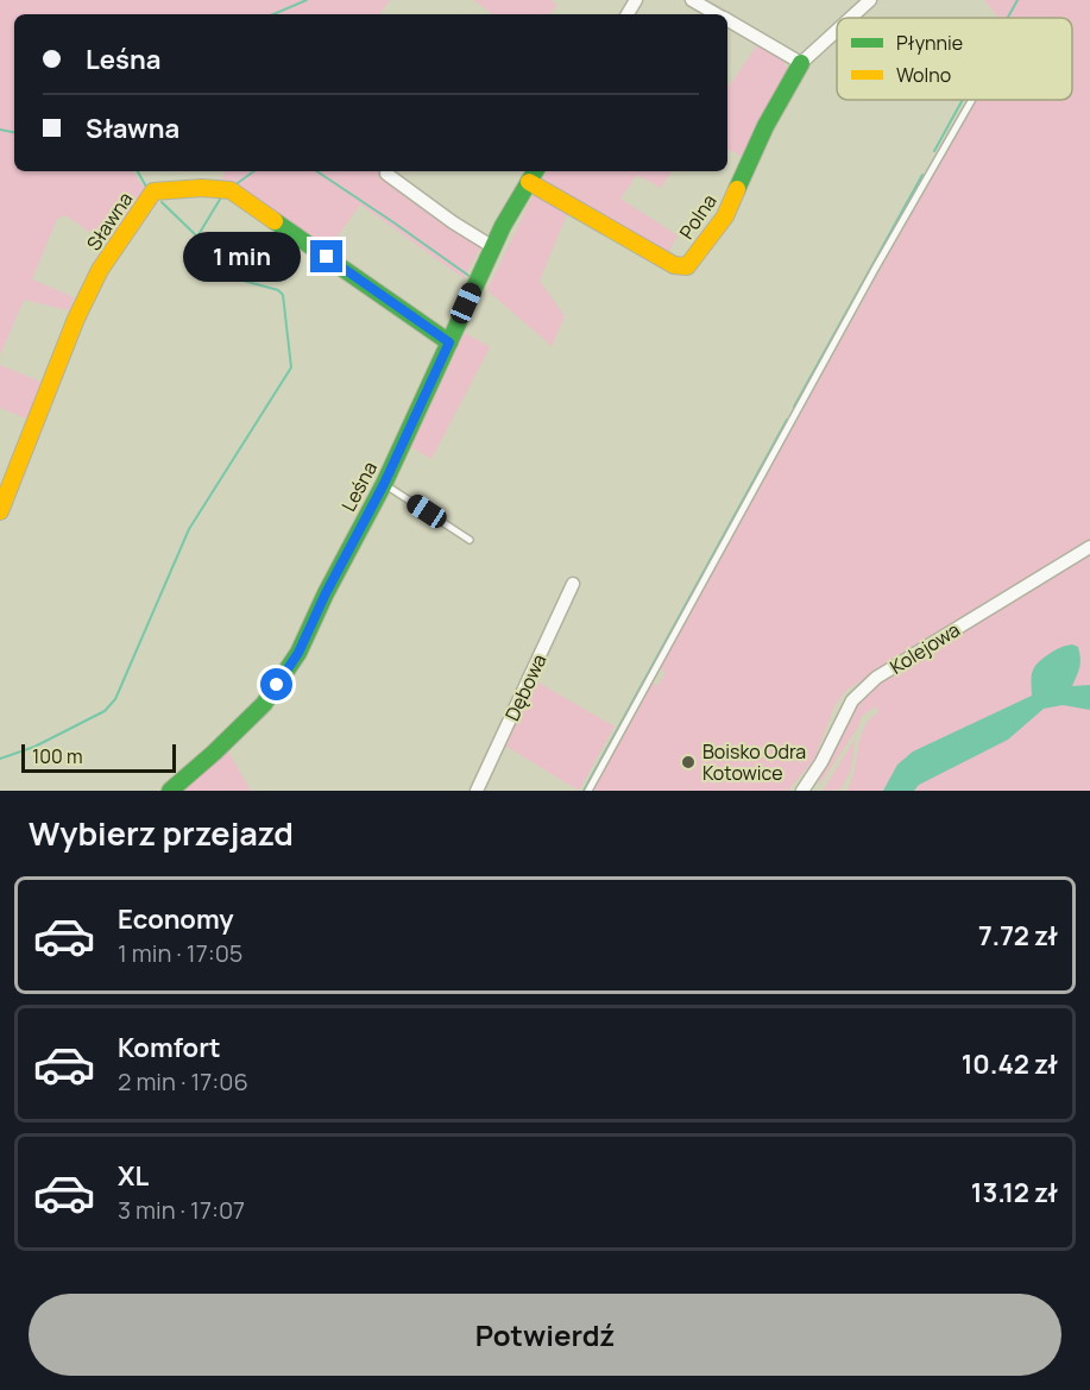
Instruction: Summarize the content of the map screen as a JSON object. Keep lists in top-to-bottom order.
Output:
{
  "streets": {
    "street": [
      "Polna",
      "Sławna",
      "Leśna",
      "Kolejowa",
      "Dębowa"
    ]
  },
  "crossings": [
    ["Polna", "Leśna"],
    ["Sławna", "Leśna"]
  ],
  "places": ["Boisko Odra Kotowice"],
  "legend": ["Płynnie", "Wolno"],
  "scale_bar": "100 m",
  "page": {
    "banner": ["Leśna", "Sławna"],
    "bubble": "1 min",
    "scale": "100 m",
    "heading": "Wybierz przejazd",
    "list": [
      {
        "name": "Economy",
        "note": "1 min · 17:05",
        "value": "7.72 zł"
      },
      {
        "name": "Komfort",
        "note": "2 min · 17:06",
        "value": "10.42 zł"
      },
      {
        "name": "XL",
        "note": "3 min · 17:07",
        "value": "13.12 zł"
      }
    ],
    "buttons": "Potwierdź"
  }
}
